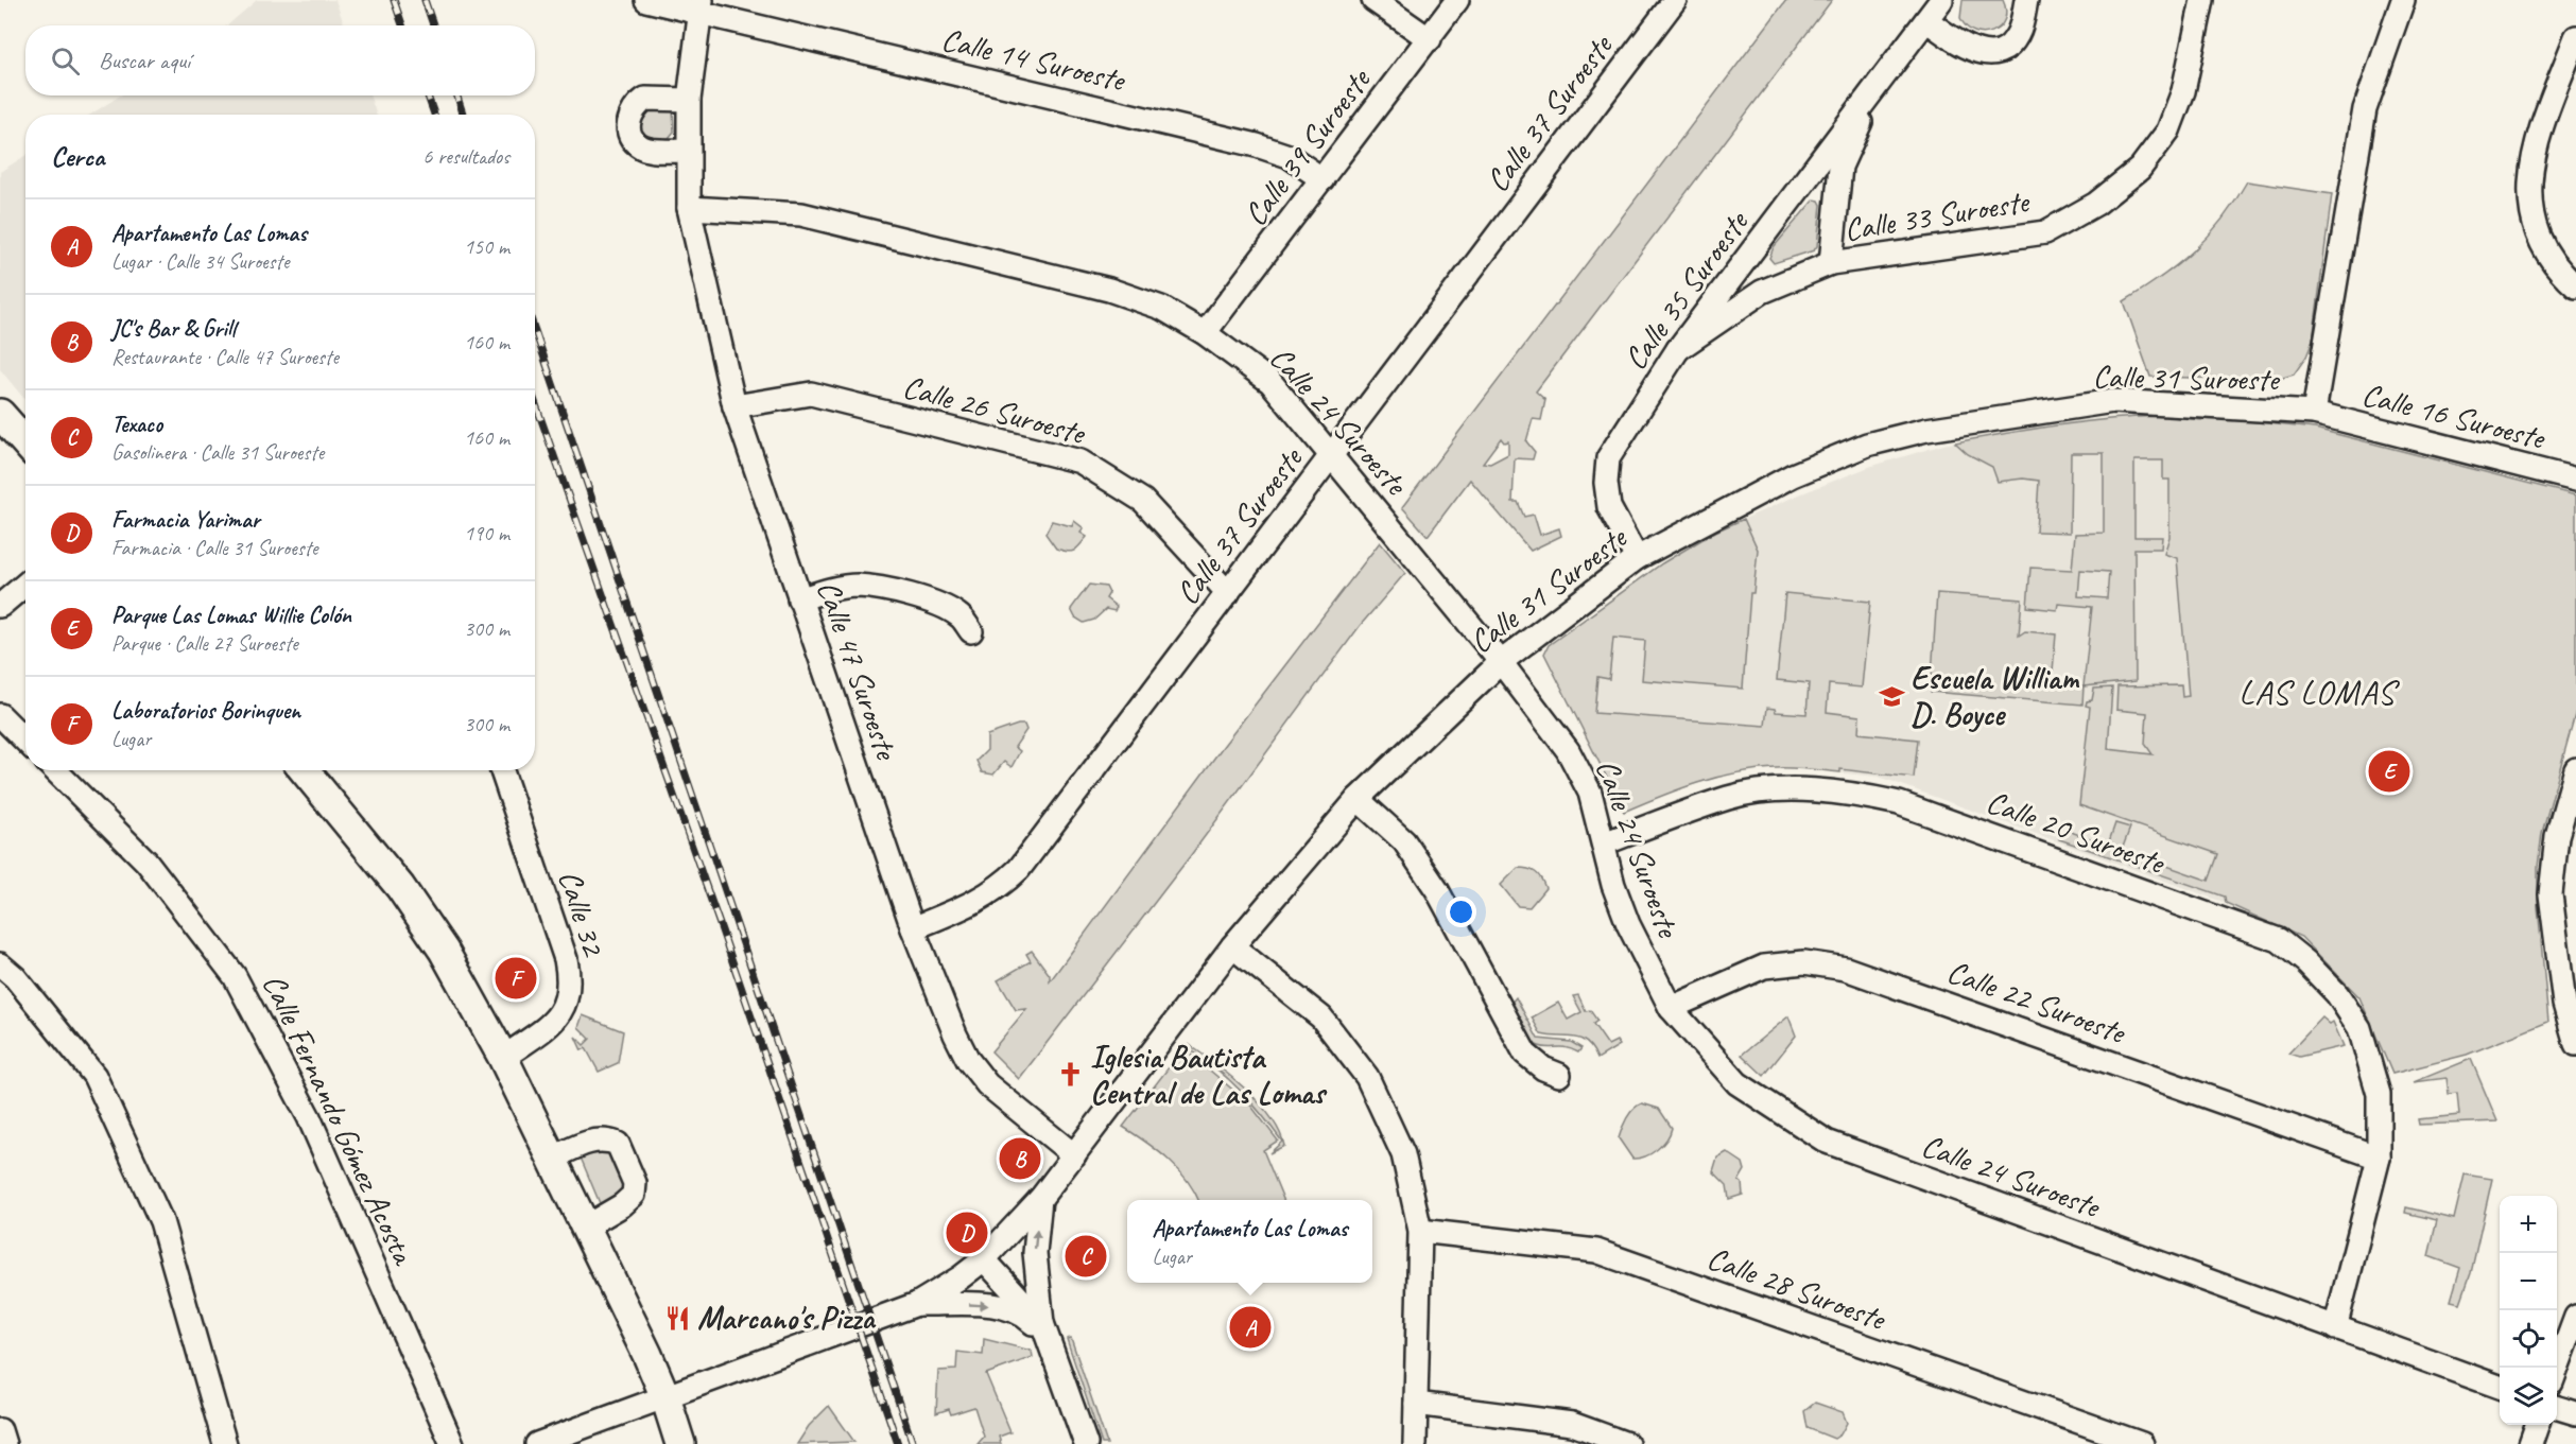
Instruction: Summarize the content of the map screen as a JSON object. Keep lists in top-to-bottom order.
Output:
{
  "streets": {
    "street": [
      "Calle 14 Suroeste",
      "Calle 37 Suroeste",
      "Calle 39 Suroeste",
      "Calle 33 Suroeste",
      "Calle 35 Suroeste",
      "Calle 31 Suroeste",
      "Calle 26 Suroeste",
      "Calle 16 Suroeste",
      "Calle 24 Suroeste",
      "Calle 47 Suroeste",
      "Calle 20 Suroeste",
      "Calle 32",
      "Calle 22 Suroeste",
      "Calle Fernando Gómez Acosta",
      "Calle 28 Suroeste"
    ]
  },
  "crossings": [
    ["Calle 14 Suroeste", "Calle 39 Suroeste"],
    ["Calle 14 Suroeste", "Calle 47 Suroeste"],
    ["Calle 37 Suroeste", "Calle 26 Suroeste"],
    ["Calle 37 Suroeste", "Calle 24 Suroeste"],
    ["Calle 37 Suroeste", "Calle 47 Suroeste"],
    ["Calle 39 Suroeste", "Calle 24 Suroeste"],
    ["Calle 33 Suroeste", "Calle 35 Suroeste"],
    ["Calle 35 Suroeste", "Calle 31 Suroeste"],
    ["Calle 31 Suroeste", "Calle 16 Suroeste"],
    ["Calle 31 Suroeste", "Calle 24 Suroeste"],
    ["Calle 31 Suroeste", "Calle 47 Suroeste"],
    ["Calle 26 Suroeste", "Calle 47 Suroeste"],
    ["Calle 24 Suroeste", "Calle 47 Suroeste"],
    ["Calle 24 Suroeste", "Calle 20 Suroeste"],
    ["Calle 24 Suroeste", "Calle 22 Suroeste"],
    ["Calle 20 Suroeste", "Calle 22 Suroeste"]
  ],
  "districts": ["LAS LOMAS"],
  "places": {
    "school or university": ["Escuela William D. Boyce"],
    "church": ["Iglesia Bautista Central de Las Lomas"],
    "restaurant": ["Marcano's Pizza"]
  },
  "page": {
    "search": "Buscar aquí",
    "heading": ["Cerca", "6 resultados"],
    "list": [
      {
        "mark": "A",
        "name": "Apartamento Las Lomas",
        "note": "Lugar · Calle 34 Suroeste",
        "value": "150 m"
      },
      {
        "mark": "B",
        "name": "JC's Bar & Grill",
        "note": "Restaurante · Calle 47 Suroeste",
        "value": "160 m"
      },
      {
        "mark": "C",
        "name": "Texaco",
        "note": "Gasolinera · Calle 31 Suroeste",
        "value": "160 m"
      },
      {
        "mark": "D",
        "name": "Farmacia Yarimar",
        "note": "Farmacia · Calle 31 Suroeste",
        "value": "190 m"
      },
      {
        "mark": "E",
        "name": "Parque Las Lomas Willie Colón",
        "note": "Parque · Calle 27 Suroeste",
        "value": "300 m"
      },
      {
        "mark": "F",
        "name": "Laboratorios Borinquen",
        "note": "Lugar",
        "value": "300 m"
      }
    ],
    "pins": [
      "E",
      "F",
      "B",
      "D",
      "C",
      "A"
    ],
    "map_buttons": ["+", "−"],
    "popup": ["Apartamento Las Lomas", "Lugar"]
  }
}
